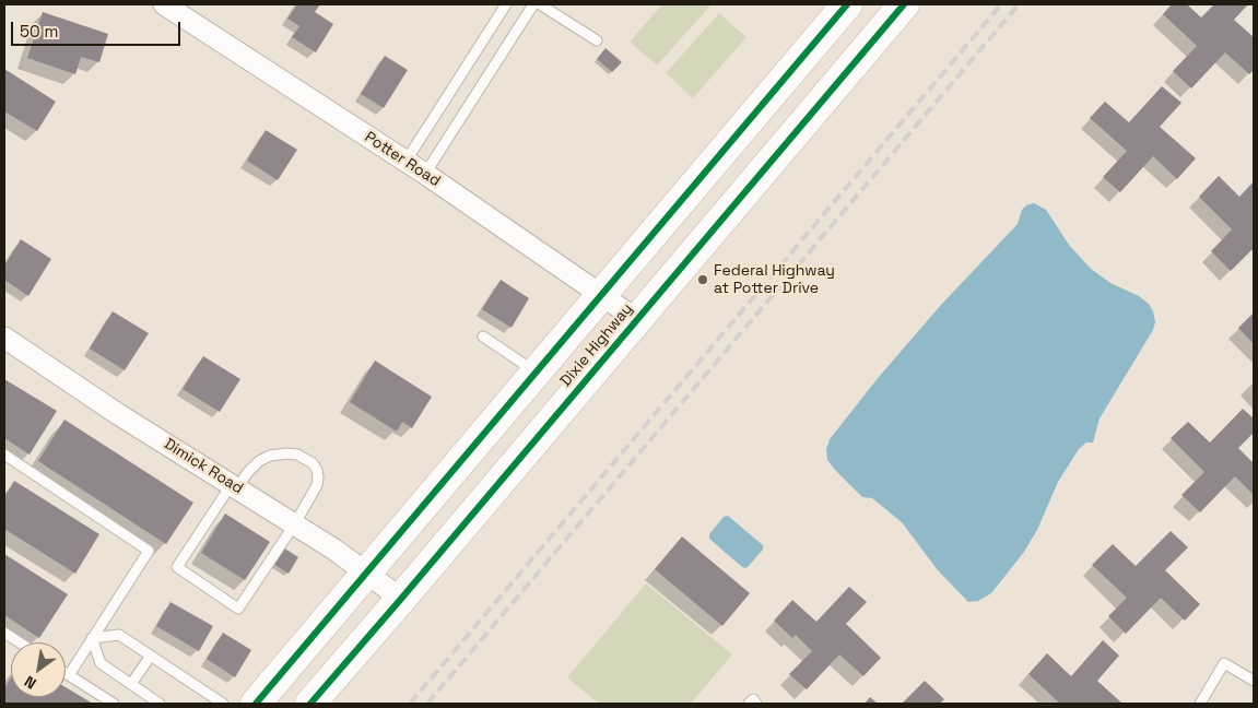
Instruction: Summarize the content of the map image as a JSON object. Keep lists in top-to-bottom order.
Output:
{
  "streets": {
    "main road": ["Dixie Highway"],
    "street": ["Potter Road", "Dimick Road"]
  },
  "crossings": [
    ["Potter Road", "Dixie Highway"],
    ["Dixie Highway", "Dimick Road"]
  ],
  "places": ["Federal Highway at Potter Drive"],
  "scale_bar": "50 m",
  "north": "bottom left"
}
